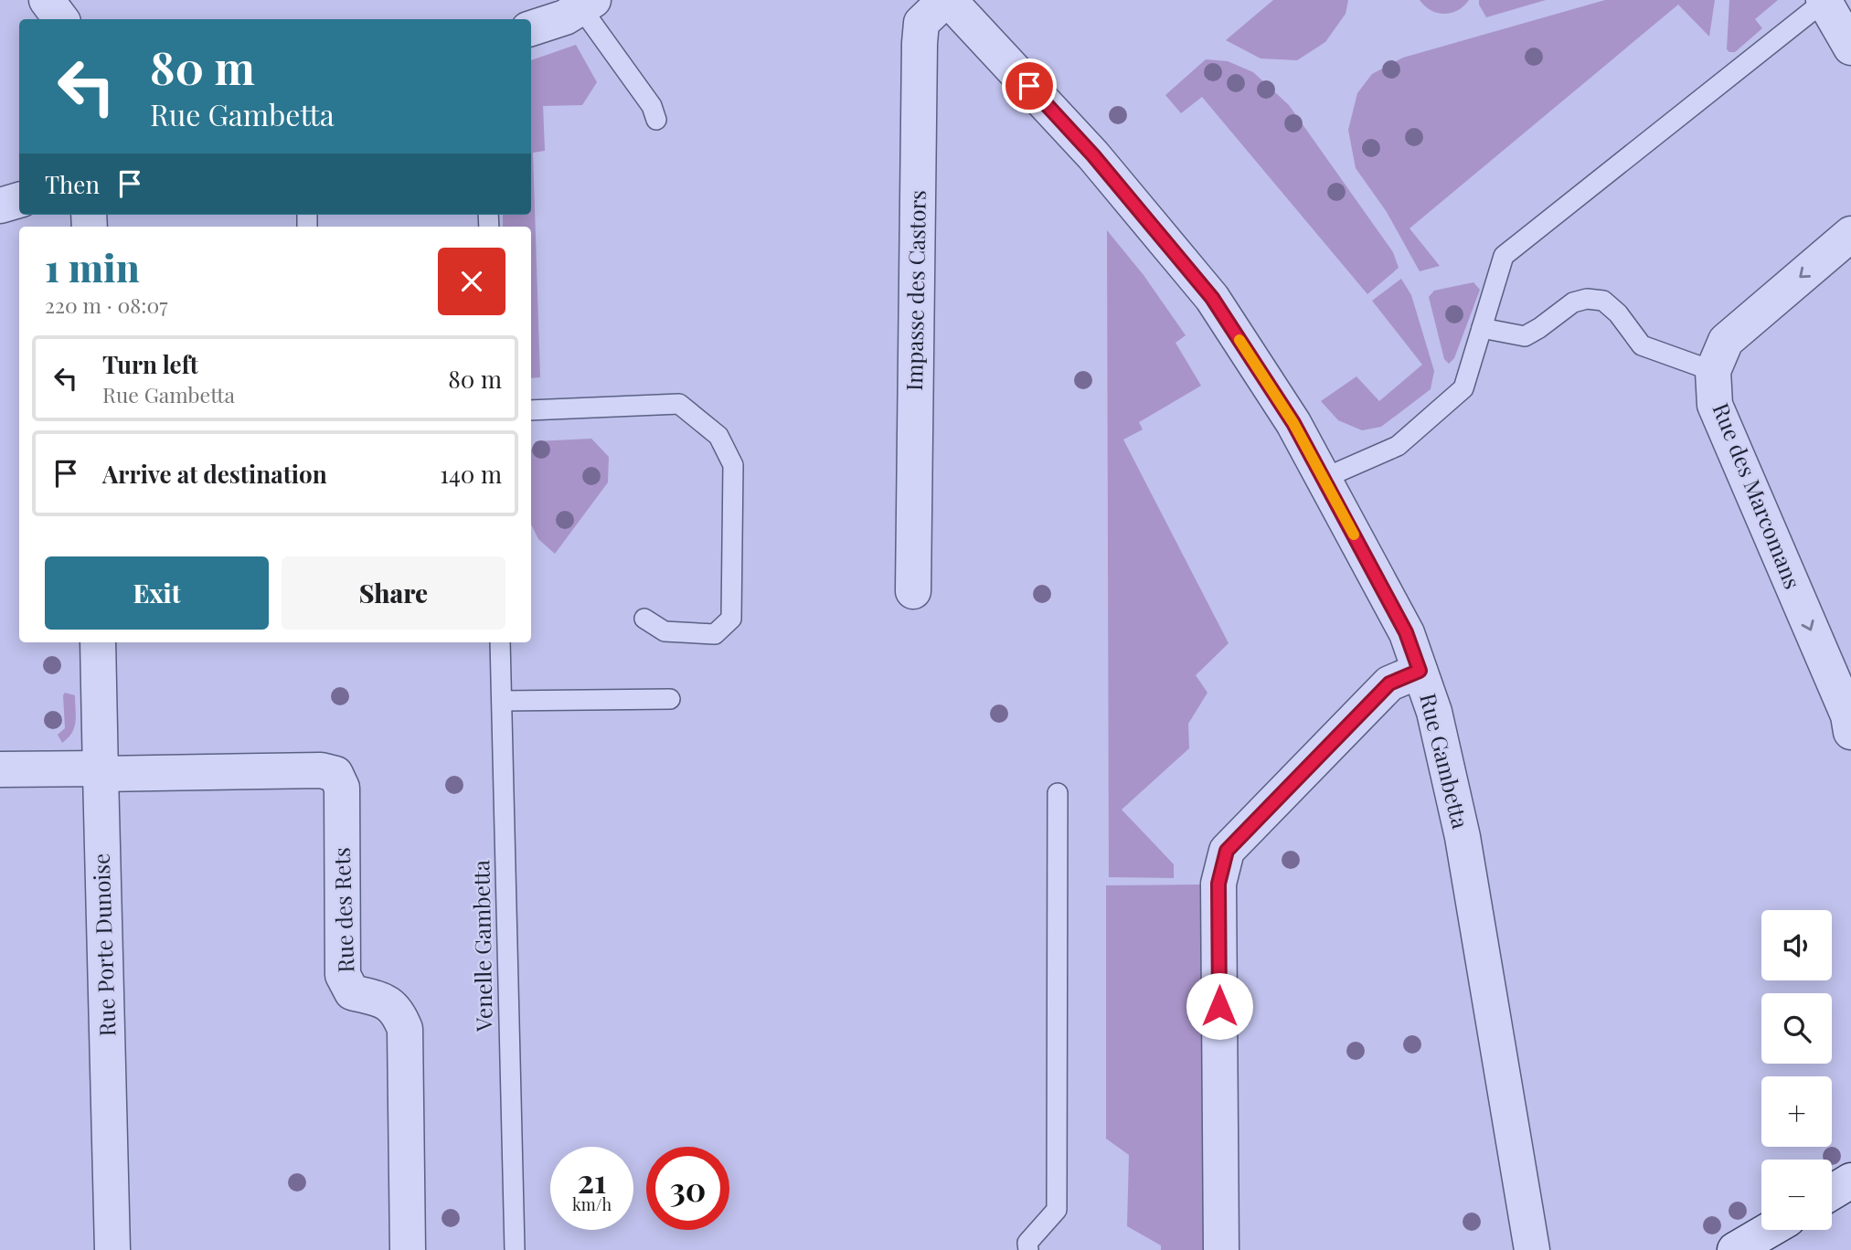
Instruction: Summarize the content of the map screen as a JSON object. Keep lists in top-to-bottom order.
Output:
{
  "streets": {
    "street": [
      "Impasse des Castors",
      "Rue des Marcomans",
      "Rue Gambetta",
      "Rue des Rets",
      "Rue Porte Dunoise"
    ],
    "lane": ["Venelle Gambetta"]
  },
  "crossings": [
    ["Impasse des Castors", "Rue Gambetta"],
    ["Rue des Rets", "Rue Porte Dunoise"]
  ],
  "one_way": ["Rue des Marcomans"],
  "page": {
    "turn": ["80 m", "Rue Gambetta"],
    "then": "Then",
    "heading": ["1 min", "220 m · 08:07"],
    "list": [
      {
        "name": "Turn left",
        "note": "Rue Gambetta",
        "value": "80 m"
      },
      {
        "name": "Arrive at destination",
        "value": "140 m"
      }
    ],
    "buttons": ["Exit", "Share"],
    "map_buttons": ["+", "−"],
    "speed": "21 km/h",
    "limit": "30"
  }
}
